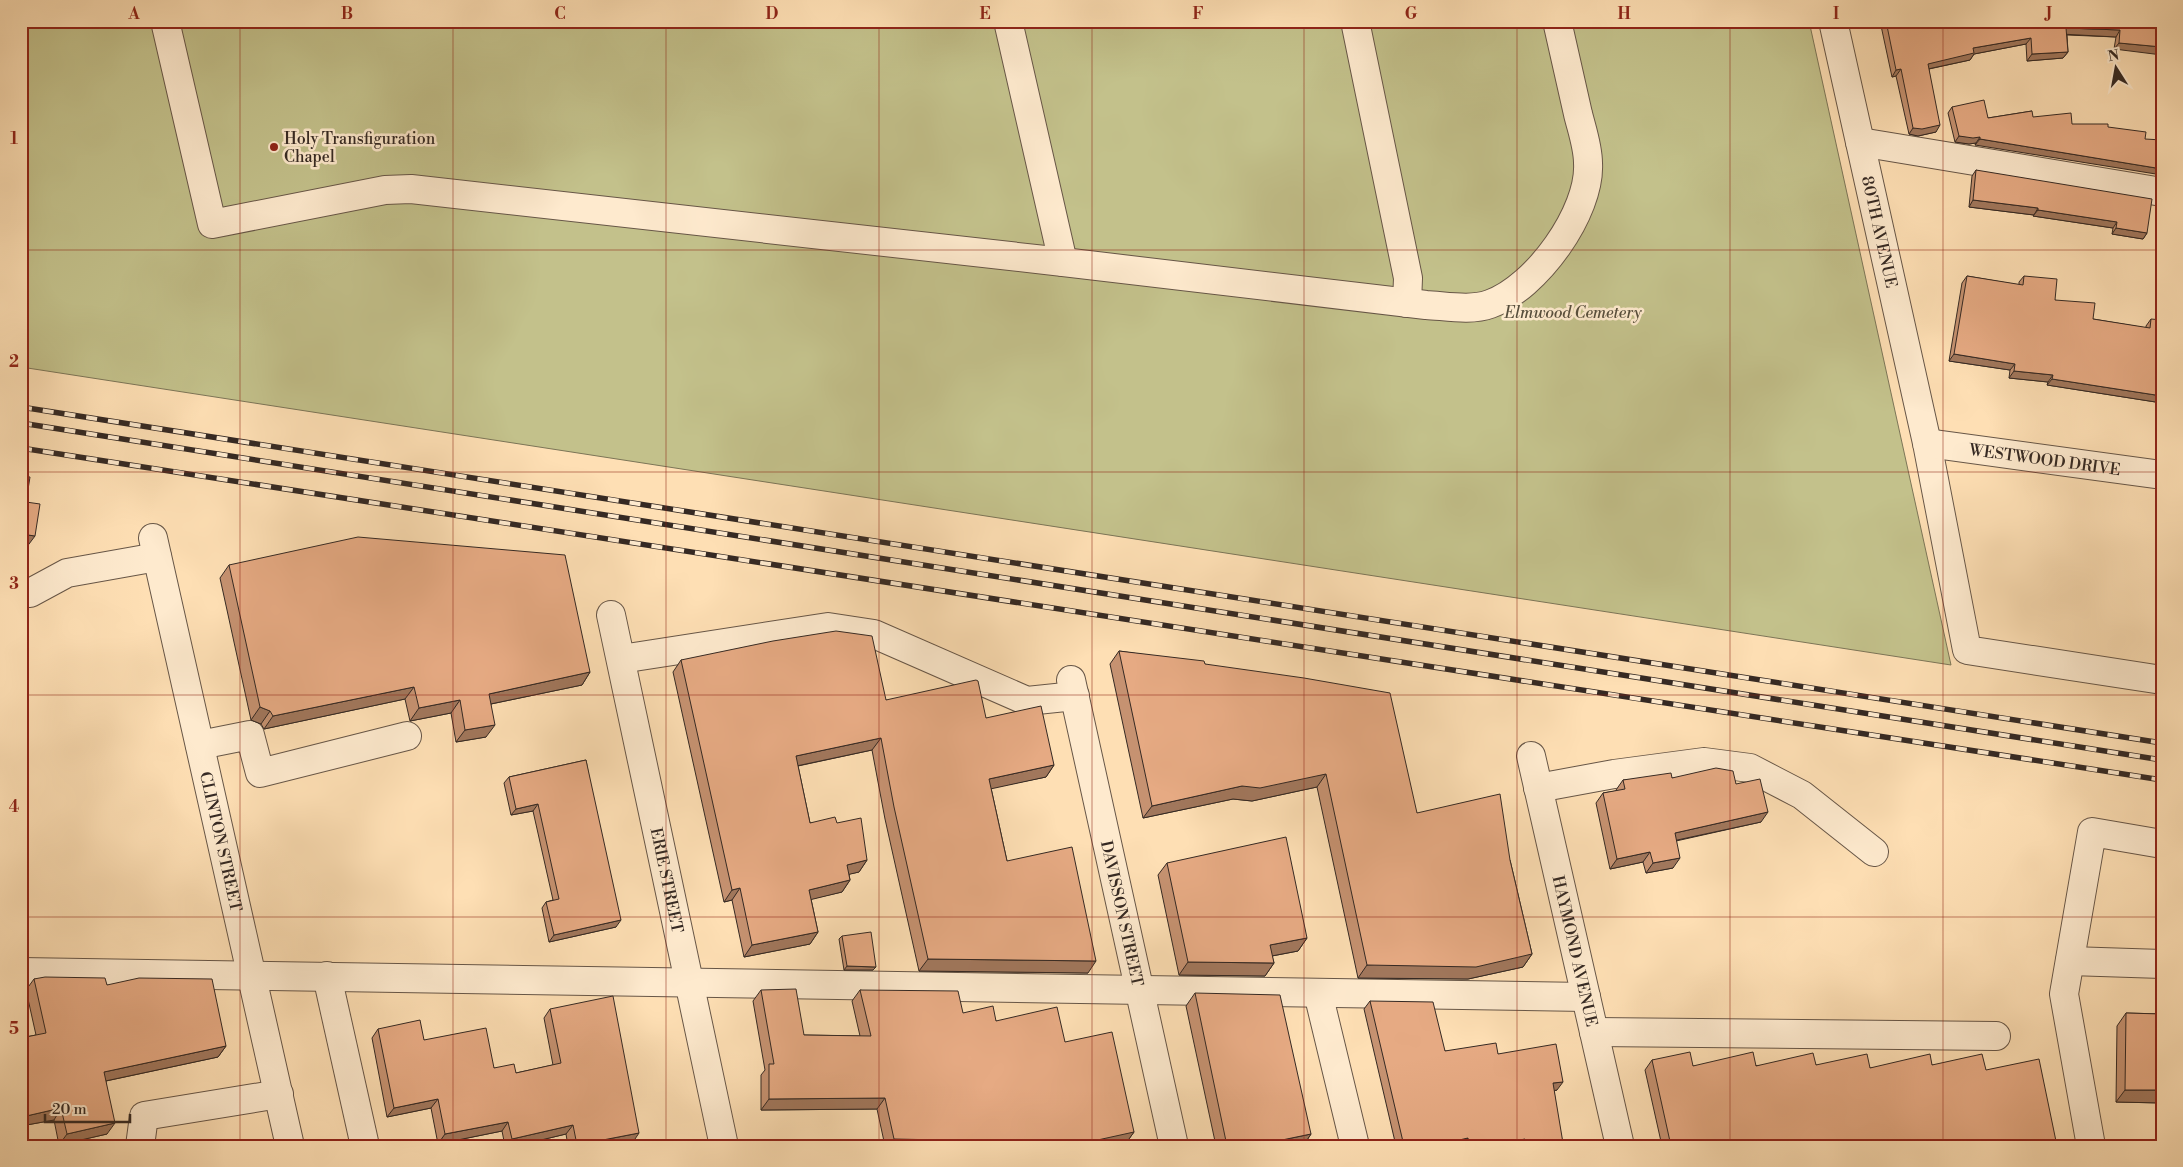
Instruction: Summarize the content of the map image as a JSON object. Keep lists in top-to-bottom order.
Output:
{
  "streets": {
    "street": [
      "80TH AVENUE",
      "WESTWOOD DRIVE",
      "CLINTON STREET",
      "ERIE STREET",
      "DAVISSON STREET",
      "HAYMOND AVENUE"
    ]
  },
  "crossings": [
    ["80TH AVENUE", "WESTWOOD DRIVE"],
    ["ERIE STREET", "DAVISSON STREET"]
  ],
  "parks": ["Elmwood Cemetery"],
  "places": ["Holy Transfiguration Chapel"],
  "scale_bar": "20 m",
  "north": "top",
  "grid": {
    "columns": [
      "A",
      "B",
      "C",
      "D",
      "E",
      "F",
      "G",
      "H",
      "I",
      "J"
    ],
    "rows": [
      "1",
      "2",
      "3",
      "4",
      "5"
    ]
  }
}
